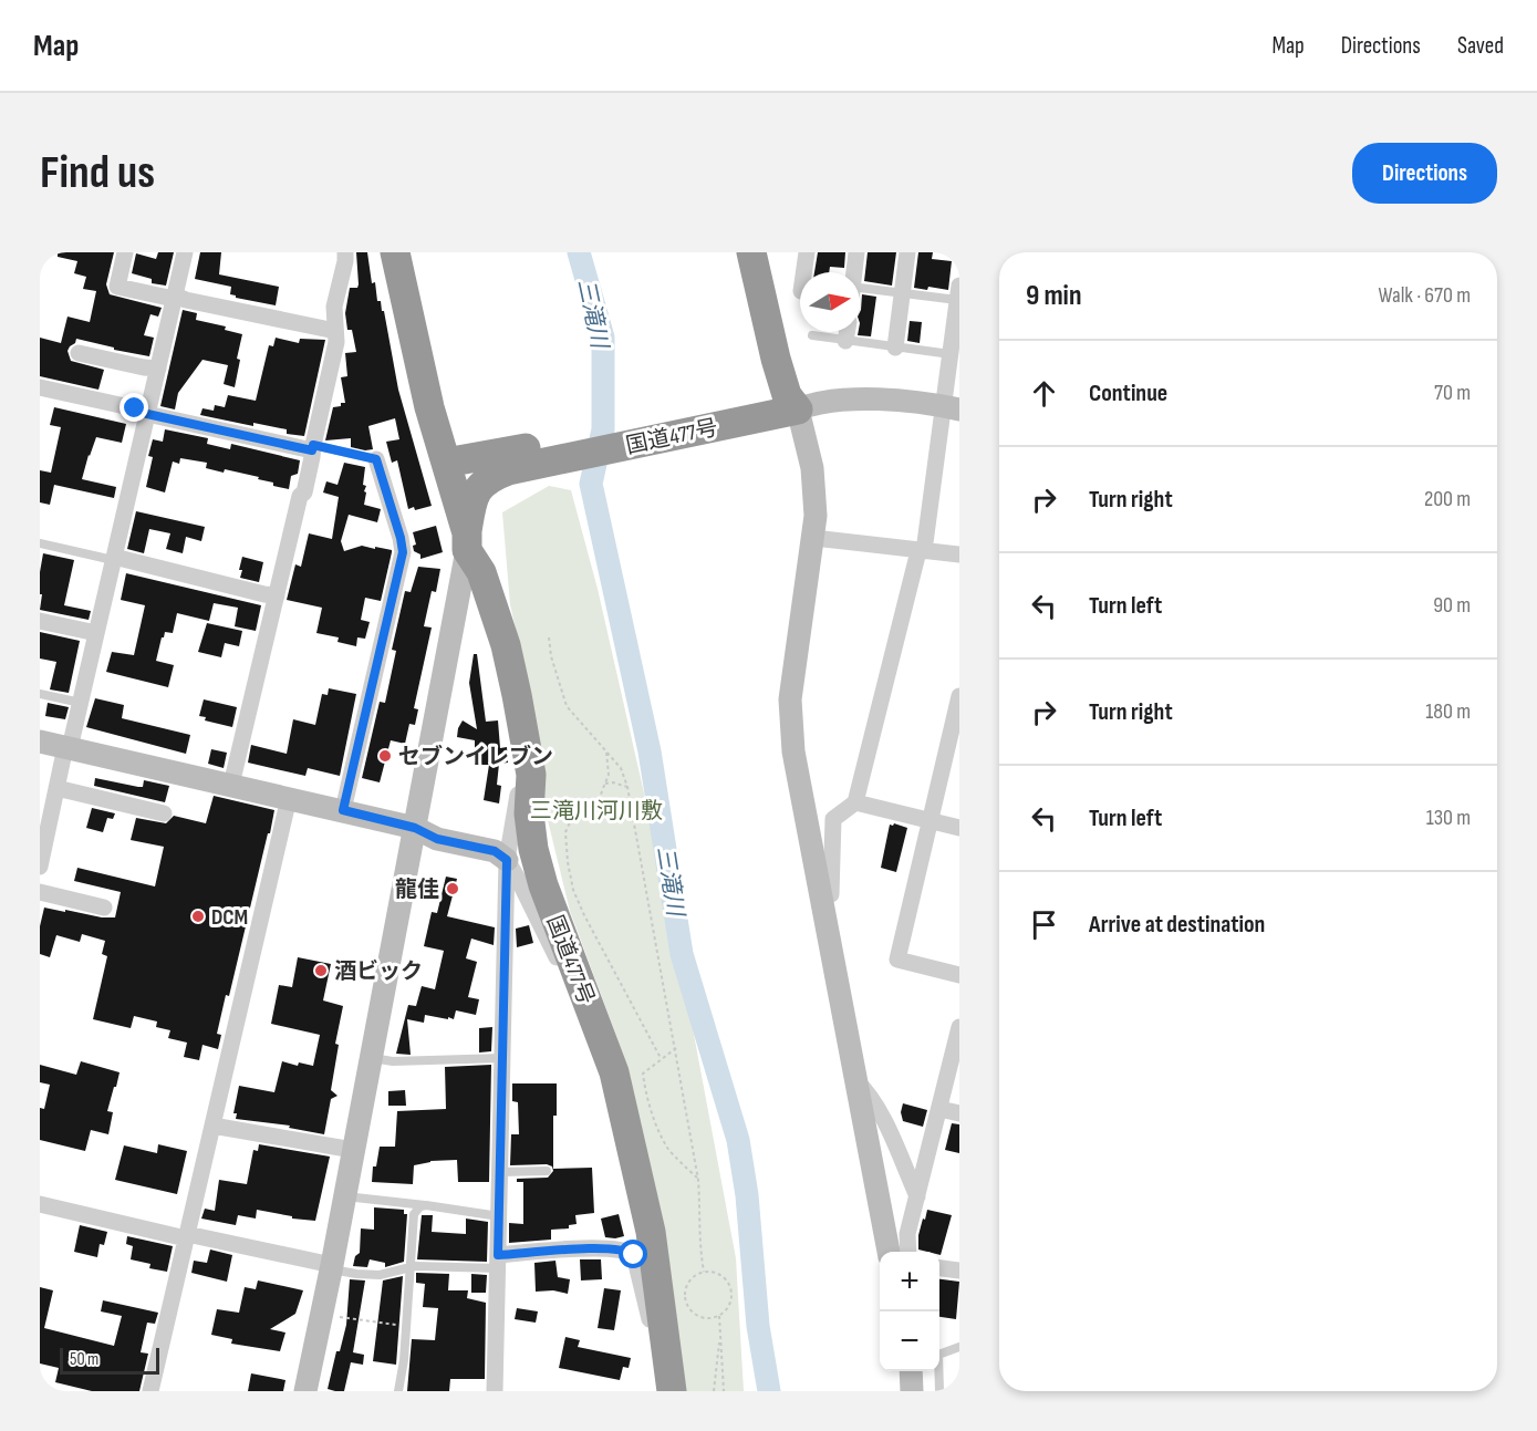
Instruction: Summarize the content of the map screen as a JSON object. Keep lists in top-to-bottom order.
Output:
{
  "streets": {
    "highway": ["国道477号"]
  },
  "water": ["三滝川"],
  "parks": ["三滝川河川敷"],
  "places": [
    "セブンイレブン",
    "龍佳",
    "DCM",
    "酒ビック"
  ],
  "scale_bar": "50 m",
  "north": "right",
  "page": {
    "header": "Map",
    "nav": ["Map", "Directions", "Saved"],
    "buttons": "Directions",
    "title": "Find us",
    "heading": ["9 min", "Walk · 670 m"],
    "list": [
      ["Continue", "70 m"],
      ["Turn right", "200 m"],
      ["Turn left", "90 m"],
      ["Turn right", "180 m"],
      ["Turn left", "130 m"],
      "Arrive at destination"
    ],
    "map_buttons": ["+", "−"],
    "scale": "50 m"
  }
}
